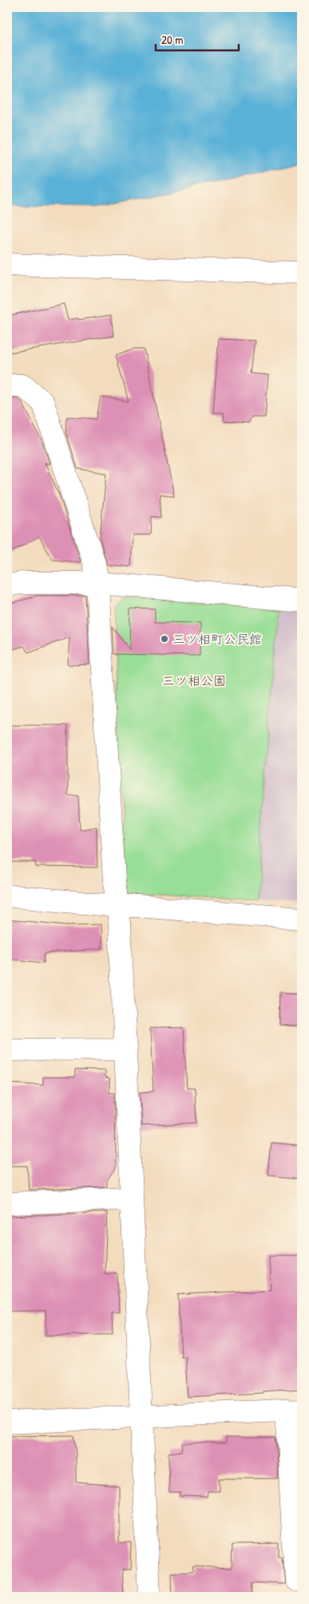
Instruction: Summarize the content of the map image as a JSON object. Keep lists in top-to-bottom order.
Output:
{
  "parks": ["三ツ相公園"],
  "places": ["三ツ相町公民館"],
  "scale_bar": "20 m"
}
